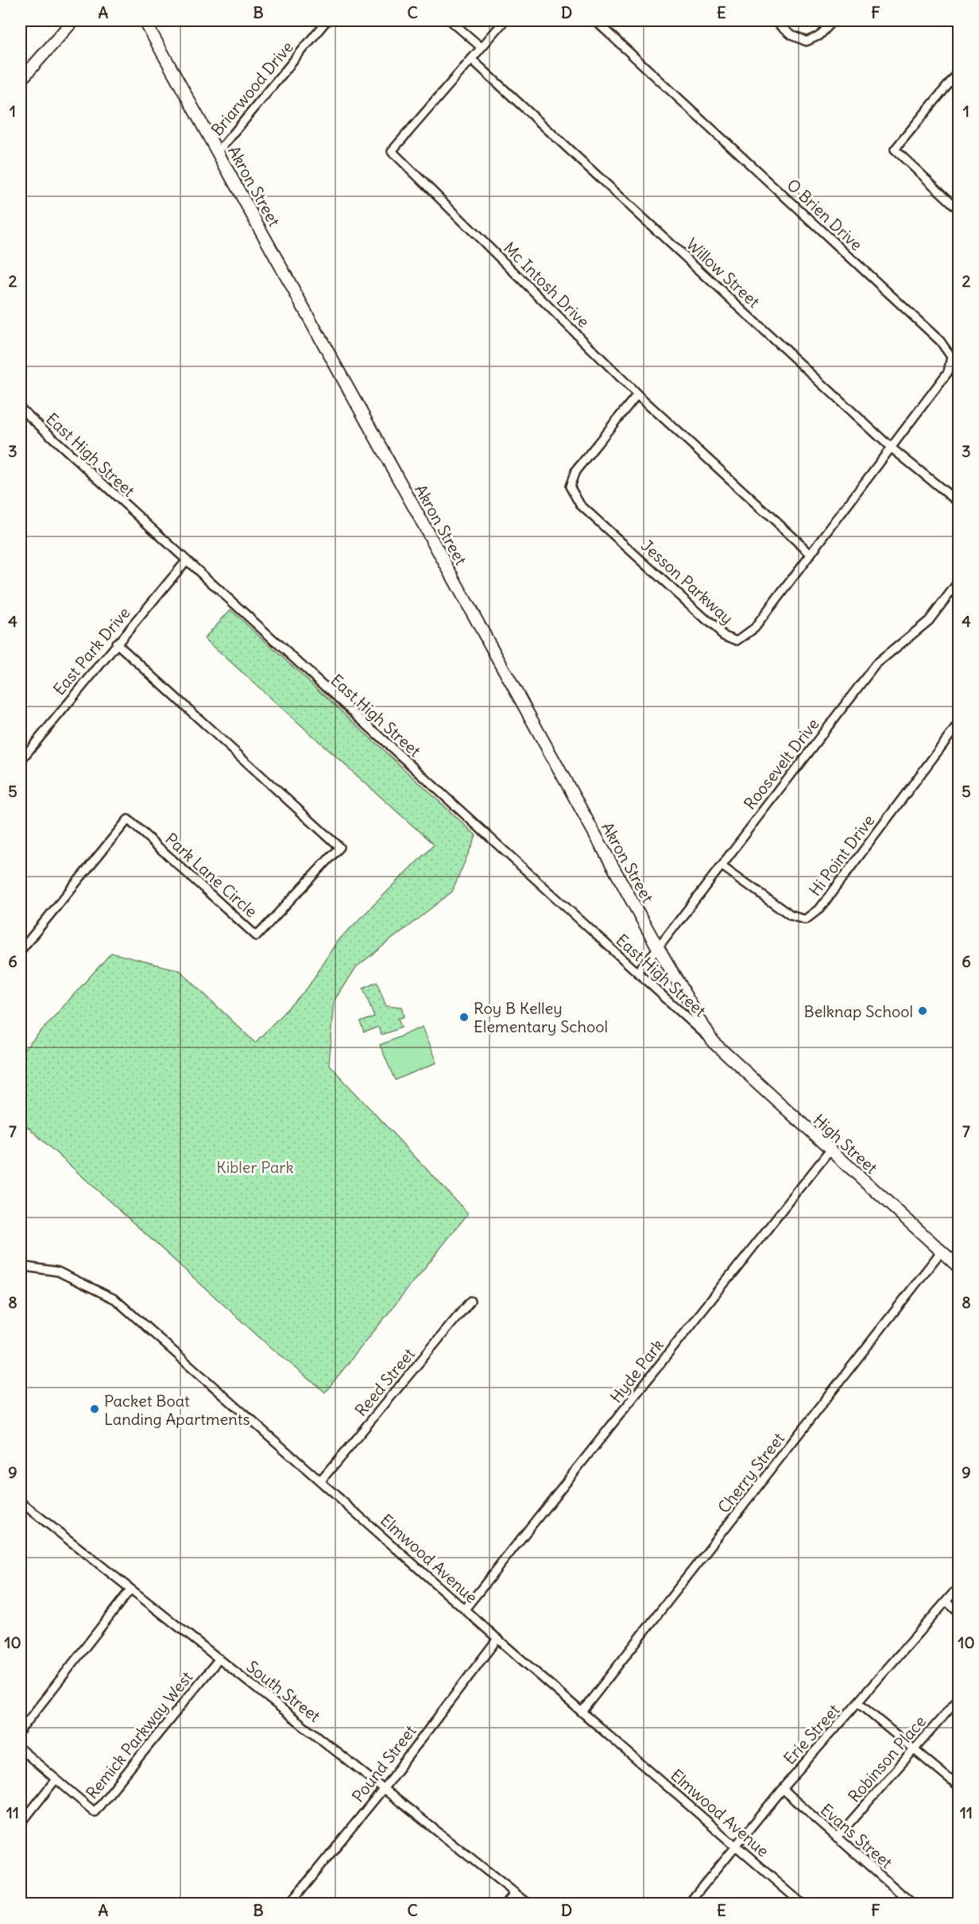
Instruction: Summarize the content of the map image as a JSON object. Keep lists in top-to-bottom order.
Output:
{
  "streets": {
    "main road": ["Akron Street", "High Street"],
    "street": [
      "Briarwood Drive",
      "O Brien Drive",
      "Willow Street",
      "Mc Intosh Drive",
      "East High Street",
      "Jesson Parkway",
      "East Park Drive",
      "Roosevelt Drive",
      "Hi Point Drive",
      "Park Lane Circle",
      "Hyde Park",
      "Reed Street",
      "Cherry Street",
      "Elmwood Avenue",
      "South Street",
      "Erie Street",
      "Remick Parkway West",
      "Robinson Place",
      "Pound Street",
      "Evans Street"
    ]
  },
  "crossings": [
    ["Briarwood Drive", "Akron Street"],
    ["Akron Street", "East High Street"],
    ["Akron Street", "Roosevelt Drive"],
    ["Akron Street", "High Street"],
    ["O Brien Drive", "Willow Street"],
    ["O Brien Drive", "Jesson Parkway"],
    ["Willow Street", "Mc Intosh Drive"],
    ["Willow Street", "Jesson Parkway"],
    ["Mc Intosh Drive", "Jesson Parkway"],
    ["East High Street", "East Park Drive"],
    ["East High Street", "Roosevelt Drive"],
    ["East High Street", "High Street"],
    ["East Park Drive", "Park Lane Circle"],
    ["Roosevelt Drive", "Hi Point Drive"],
    ["High Street", "Hyde Park"],
    ["High Street", "Cherry Street"],
    ["Hyde Park", "Elmwood Avenue"],
    ["Reed Street", "Elmwood Avenue"],
    ["Cherry Street", "Elmwood Avenue"],
    ["Elmwood Avenue", "Erie Street"],
    ["Elmwood Avenue", "Pound Street"],
    ["South Street", "Remick Parkway West"],
    ["South Street", "Pound Street"],
    ["Erie Street", "Evans Street"],
    ["Robinson Place", "Evans Street"]
  ],
  "parks": ["Kibler Park"],
  "places": ["Belknap School", "Roy B Kelley Elementary School", "Packet Boat Landing Apartments"],
  "grid": {
    "columns": [
      "A",
      "B",
      "C",
      "D",
      "E",
      "F"
    ],
    "rows": [
      "1",
      "2",
      "3",
      "4",
      "5",
      "6",
      "7",
      "8",
      "9",
      "10",
      "11"
    ]
  }
}
